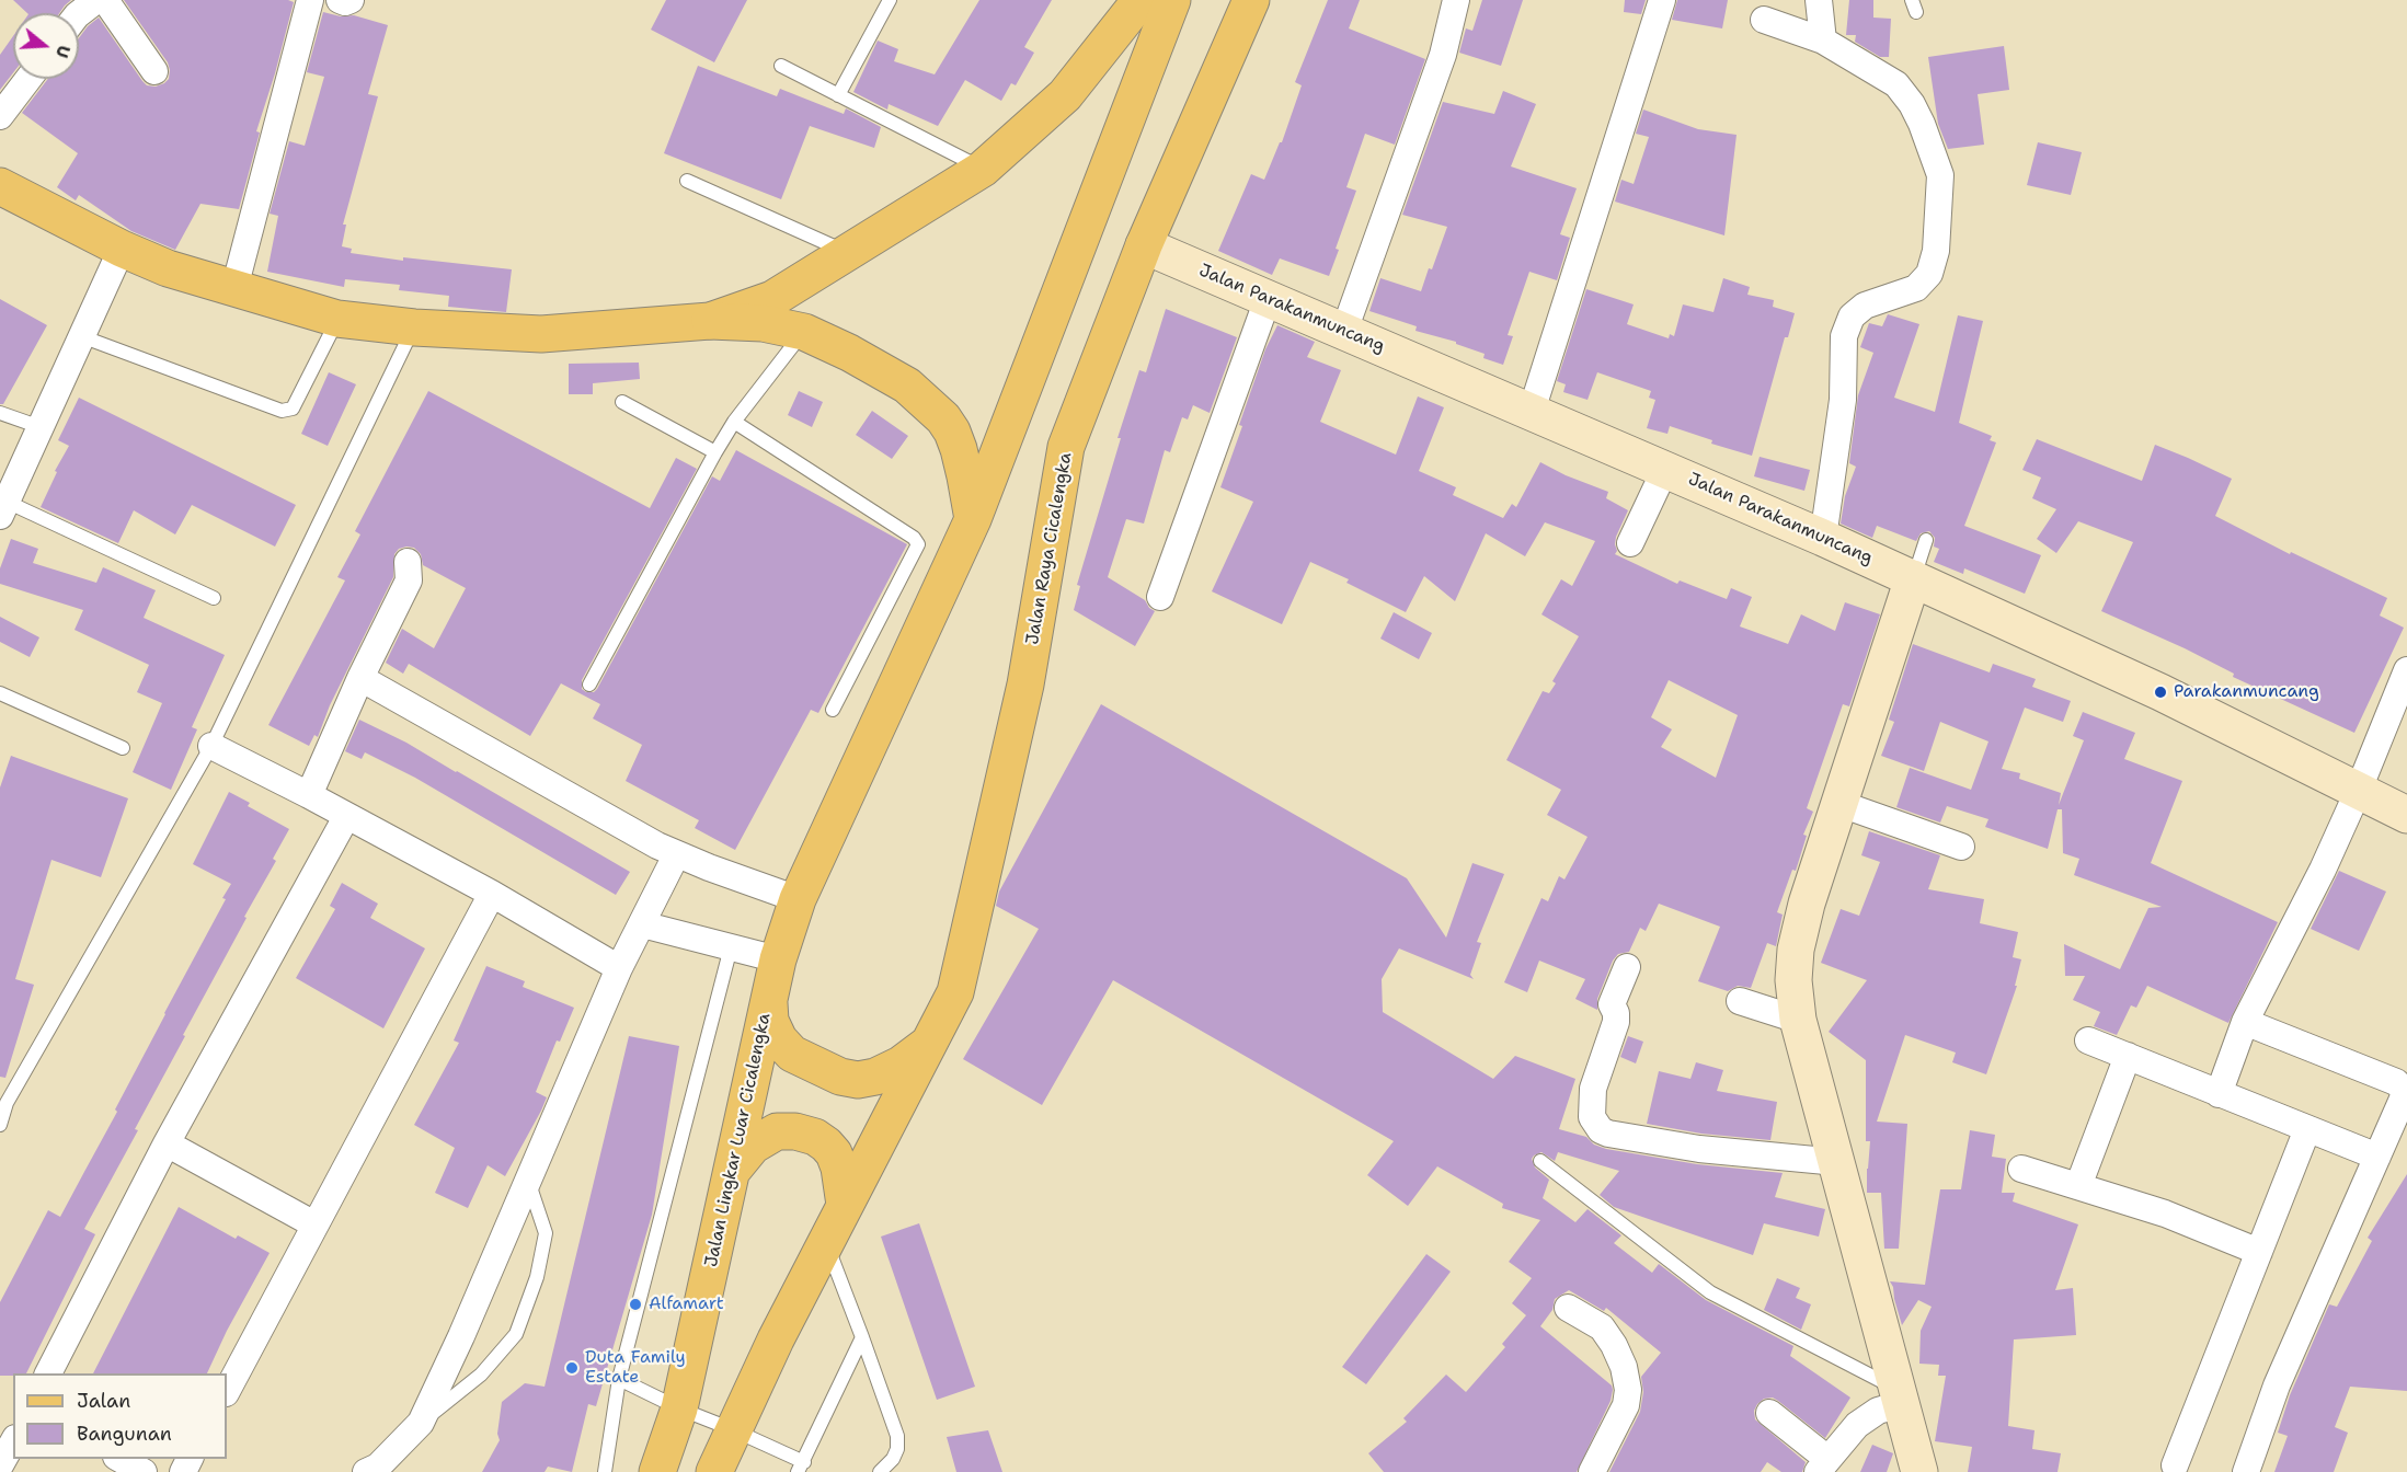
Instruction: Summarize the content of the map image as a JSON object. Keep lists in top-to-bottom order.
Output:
{
  "streets": {
    "main road": ["Jalan Parakanmuncang", "Jalan Raya Cicalengka", "Jalan Lingkar Luar Cicalengka"]
  },
  "crossings": [
    ["Jalan Parakanmuncang", "Jalan Raya Cicalengka"]
  ],
  "places": ["Parakanmuncang", "Alfamart", "Duta Family Estate"],
  "legend": ["Jalan", "Bangunan"],
  "north": "right"
}
